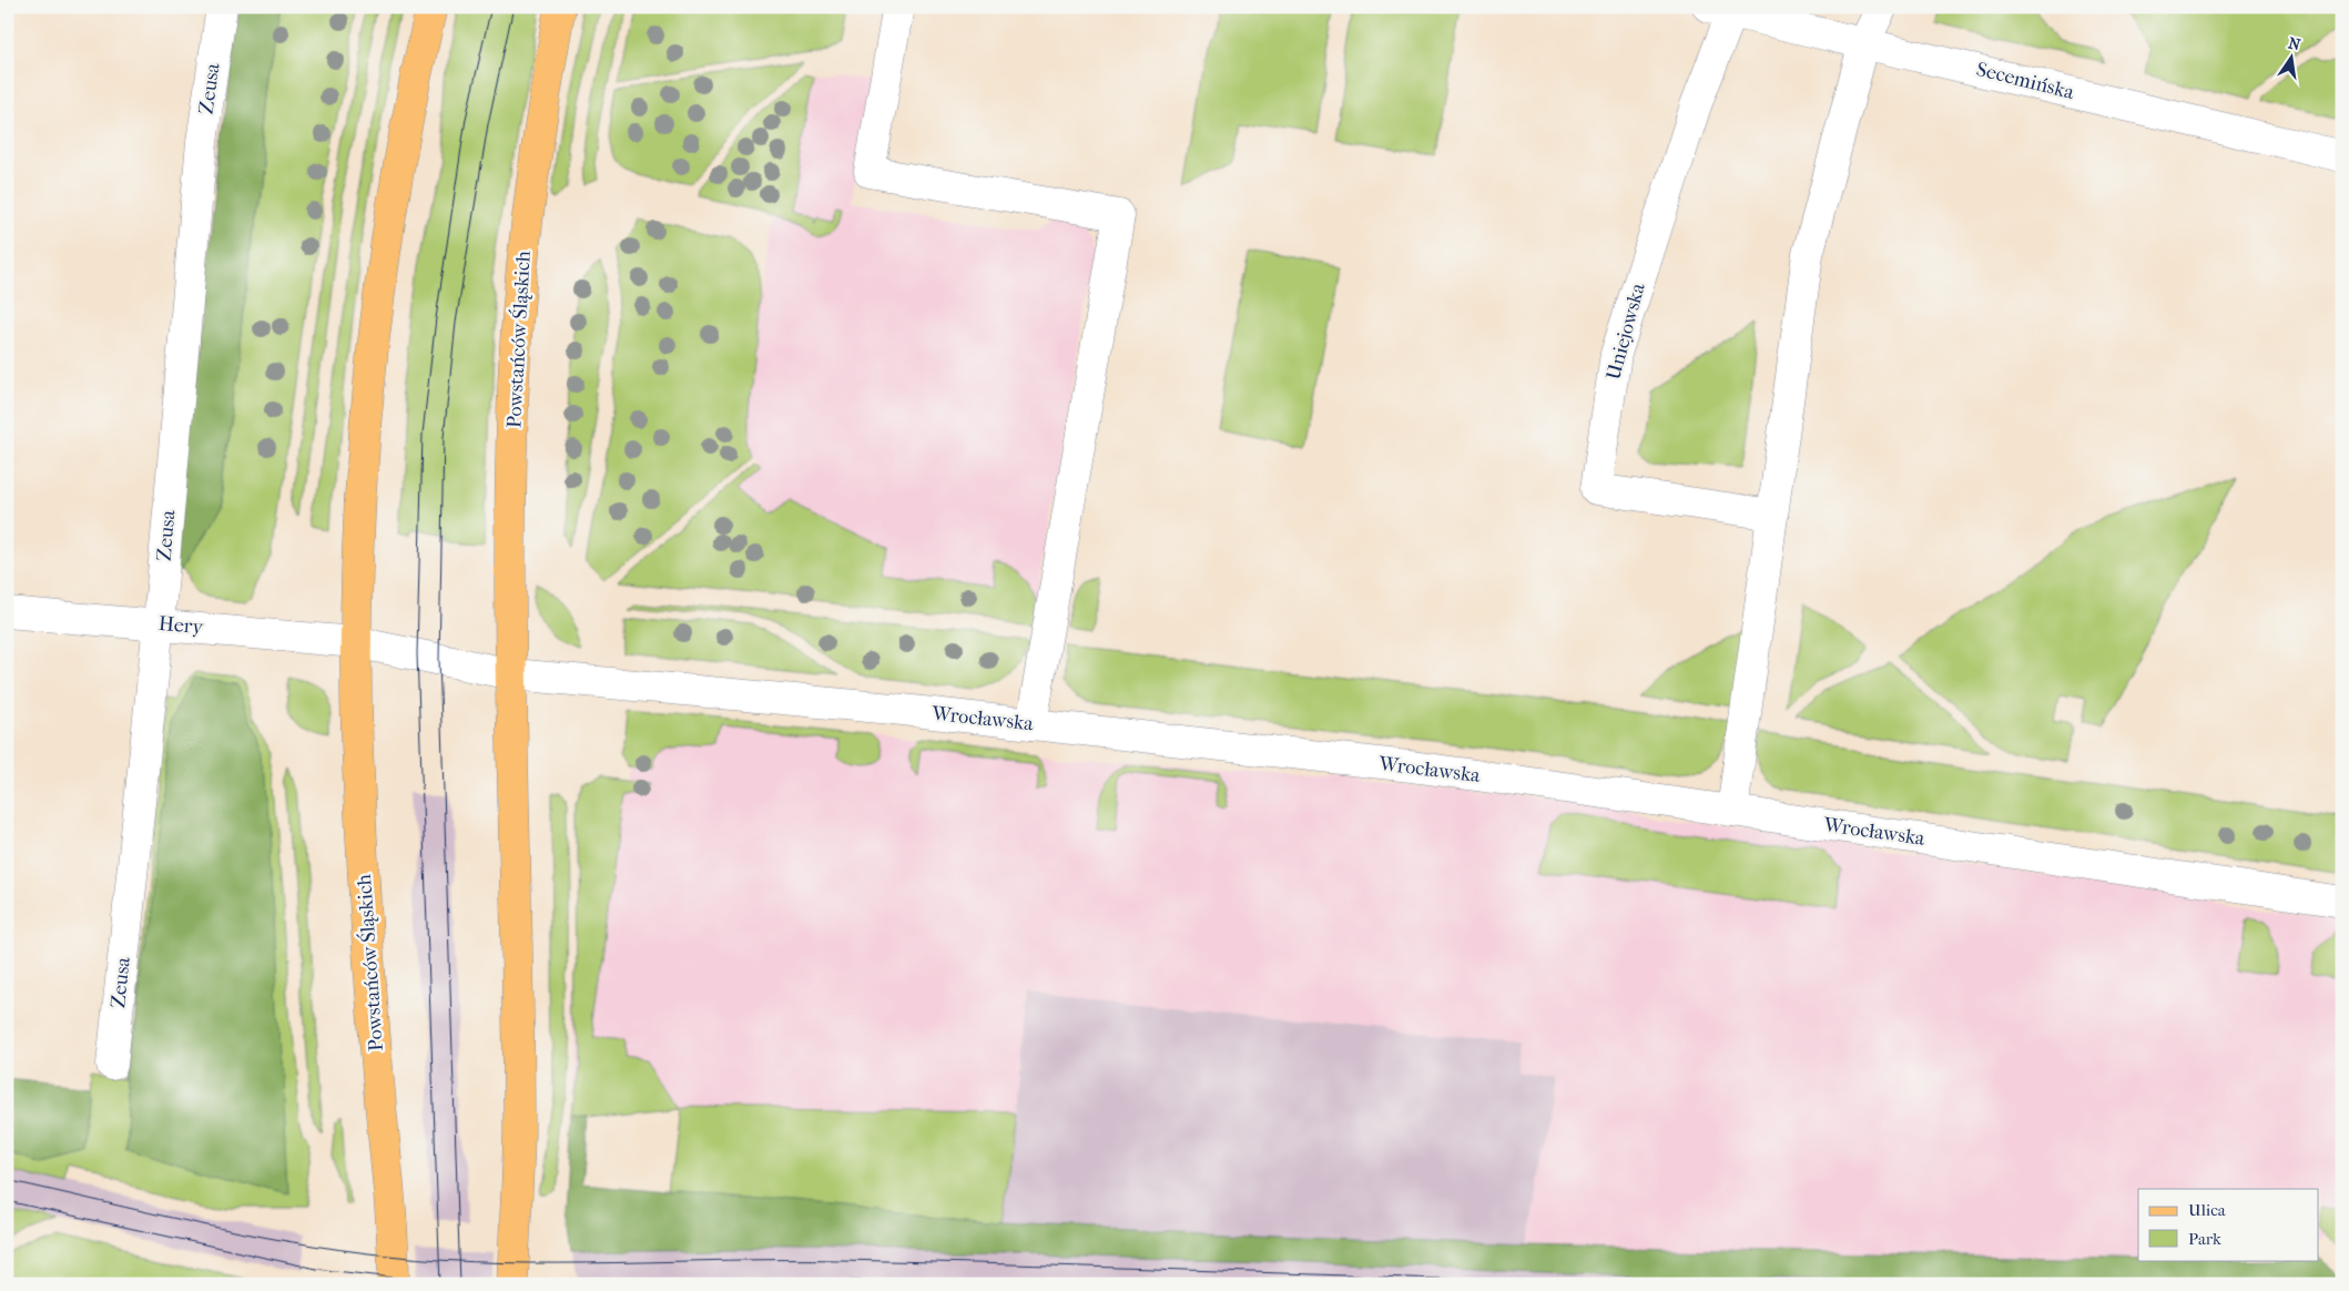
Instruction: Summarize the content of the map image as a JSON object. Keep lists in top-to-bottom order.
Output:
{
  "streets": {
    "main road": ["Powstańców Śląskich"],
    "street": [
      "Secemińska",
      "Zeusa",
      "Uniejowska",
      "Hery",
      "Wrocławska"
    ]
  },
  "crossings": [
    ["Secemińska", "Uniejowska"],
    ["Zeusa", "Hery"],
    ["Powstańców Śląskich", "Hery"],
    ["Powstańców Śląskich", "Wrocławska"]
  ],
  "legend": ["Ulica", "Park"],
  "north": "top"
}
